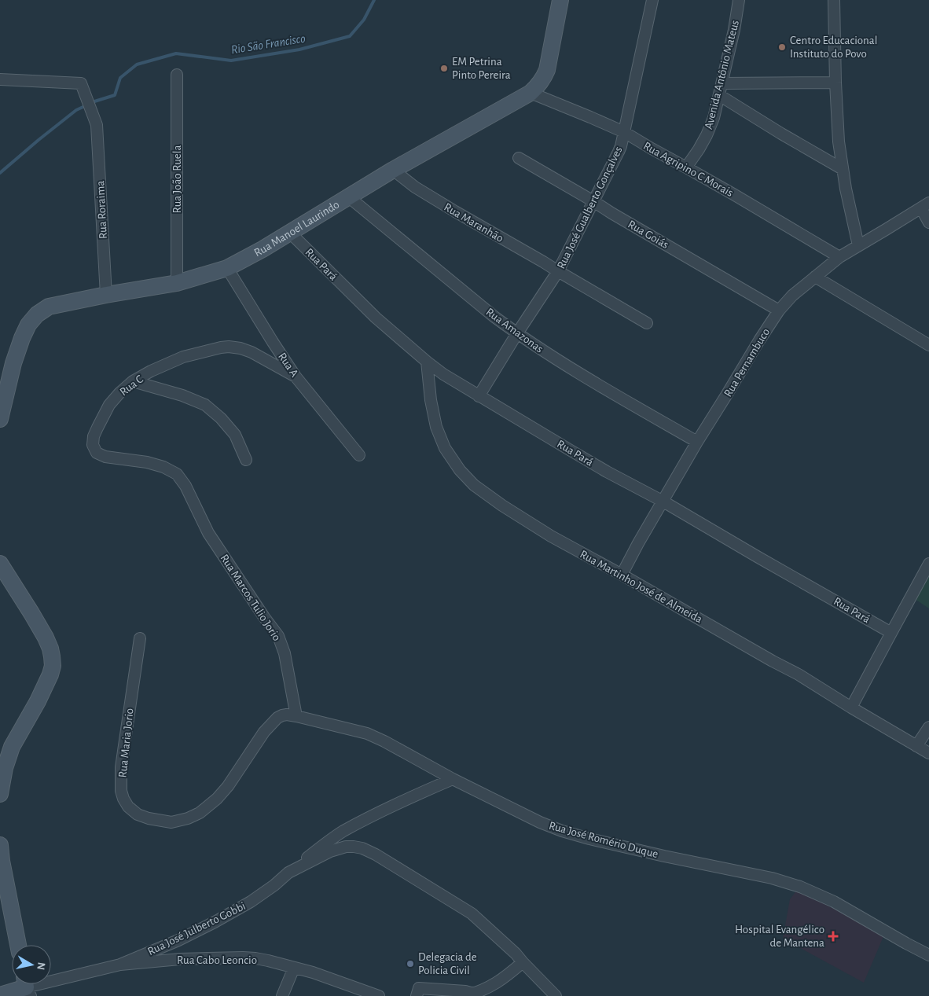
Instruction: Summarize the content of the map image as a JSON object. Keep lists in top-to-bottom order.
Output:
{
  "streets": {
    "street": [
      "Avenida Antônio Mateus",
      "Rua Agripino C Morais",
      "Rua João Ruela",
      "Rua José Gualberto Gonçalves",
      "Rua Roraima",
      "Rua Maranhão",
      "Rua Manoel Laurindo",
      "Rua Goiás",
      "Rua Pará",
      "Rua Amazonas",
      "Rua Pernambuco",
      "Rua A",
      "Rua C",
      "Rua Martinho José de Almeida",
      "Rua Marcos Tulio Jorio",
      "Rua Maria Jorio",
      "Rua José Romério Duque",
      "Rua José Julberto Gobbi",
      "Rua Cabo Leoncio"
    ]
  },
  "crossings": [
    ["Avenida Antônio Mateus", "Rua Agripino C Morais"],
    ["Rua Agripino C Morais", "Rua José Gualberto Gonçalves"],
    ["Rua Agripino C Morais", "Rua Manoel Laurindo"],
    ["Rua Agripino C Morais", "Rua Pernambuco"],
    ["Rua João Ruela", "Rua Manoel Laurindo"],
    ["Rua José Gualberto Gonçalves", "Rua Maranhão"],
    ["Rua José Gualberto Gonçalves", "Rua Goiás"],
    ["Rua José Gualberto Gonçalves", "Rua Pará"],
    ["Rua José Gualberto Gonçalves", "Rua Amazonas"],
    ["Rua Roraima", "Rua Manoel Laurindo"],
    ["Rua Maranhão", "Rua Manoel Laurindo"],
    ["Rua Manoel Laurindo", "Rua Pará"],
    ["Rua Manoel Laurindo", "Rua Amazonas"],
    ["Rua Manoel Laurindo", "Rua A"],
    ["Rua Goiás", "Rua Pernambuco"],
    ["Rua Pará", "Rua Pernambuco"],
    ["Rua Pará", "Rua Martinho José de Almeida"],
    ["Rua Amazonas", "Rua Pernambuco"],
    ["Rua Pernambuco", "Rua Martinho José de Almeida"],
    ["Rua A", "Rua C"],
    ["Rua C", "Rua Marcos Tulio Jorio"],
    ["Rua Marcos Tulio Jorio", "Rua José Romério Duque"],
    ["Rua Maria Jorio", "Rua José Romério Duque"],
    ["Rua José Romério Duque", "Rua José Julberto Gobbi"],
    ["Rua José Julberto Gobbi", "Rua Cabo Leoncio"]
  ],
  "water": ["Rio São Francisco"],
  "places": {
    "other": ["Centro Educacional Instituto do Povo", "EM Petrina Pinto Pereira", "Delegacia de Policia Civil"],
    "health": ["Hospital Evangélico de Mantena"]
  },
  "north": "right"
}
